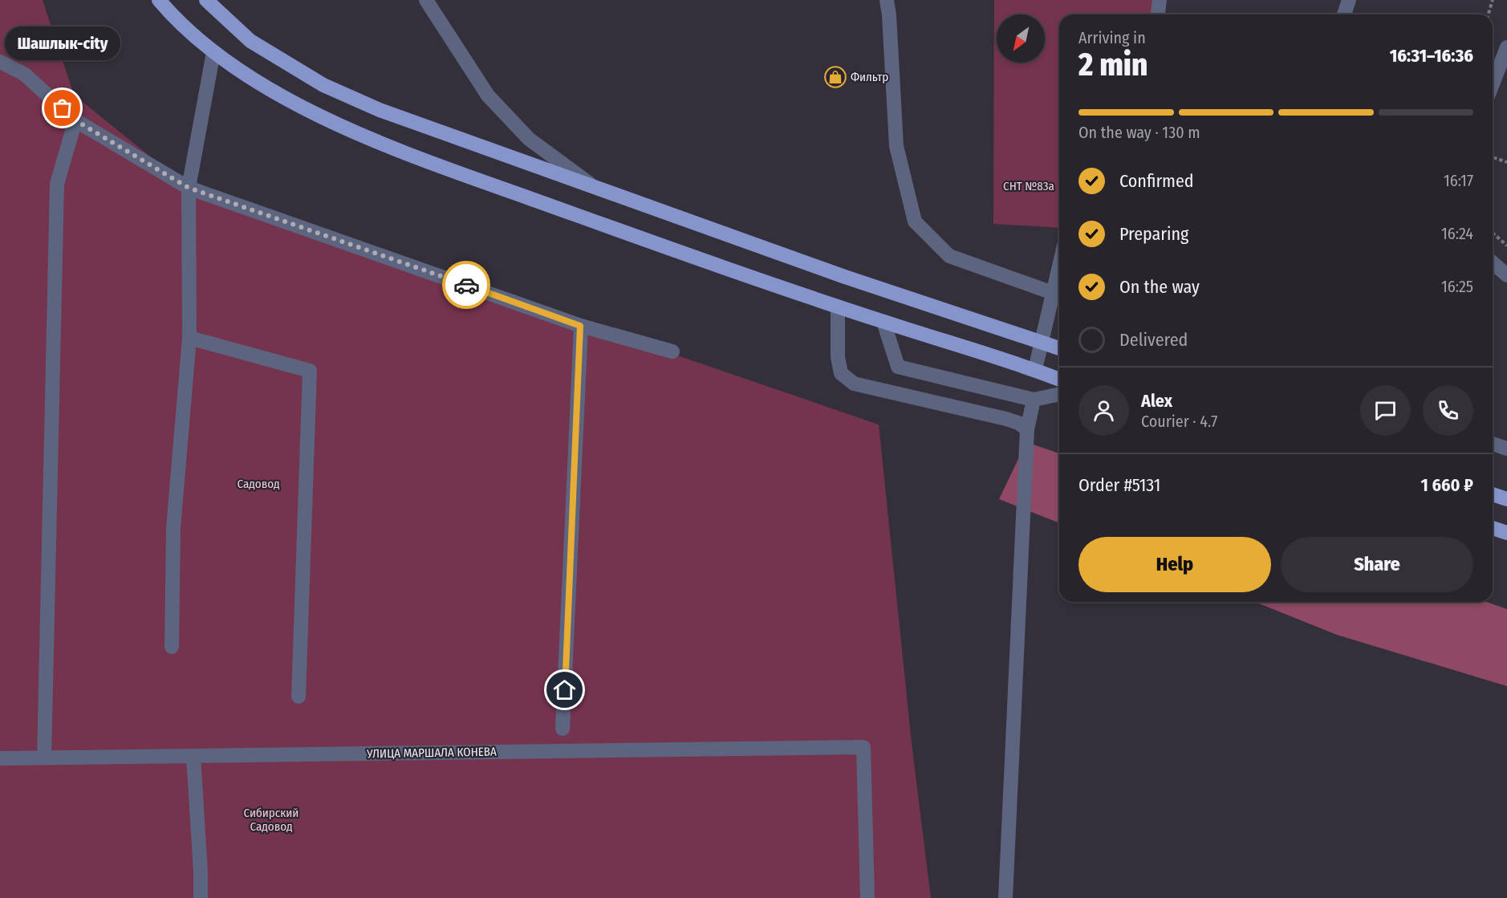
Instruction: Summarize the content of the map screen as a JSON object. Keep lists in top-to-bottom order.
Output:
{
  "streets": {
    "street": ["УЛИЦА МАРШАЛА КОНЕВА"]
  },
  "parks": ["СНТ №83а", "Садовод", "Сибирский Садовод"],
  "places": {
    "shop": ["Фильтр"],
    "other": ["Шашлык-city"]
  },
  "north": "bottom left",
  "page": {
    "heading": ["2 min", "Arriving in", "16:31–16:36"],
    "panel": [
      "Alex",
      "Courier · 4.7",
      "Order #5131",
      "1 660 ₽"
    ],
    "bubble": "Шашлык-city",
    "bar": "On the way · 130 m",
    "list": [
      ["Confirmed", "16:17"],
      ["Preparing", "16:24"],
      ["On the way", "16:25"],
      "Delivered"
    ],
    "buttons": ["Help", "Share"]
  }
}
